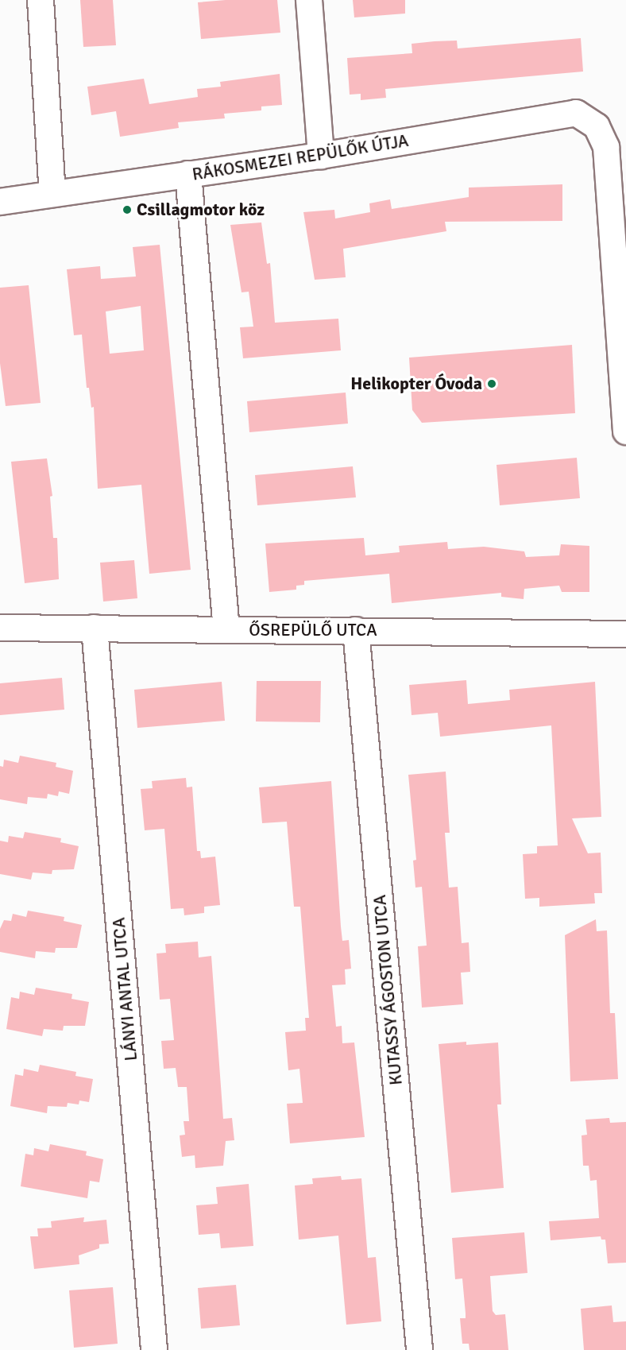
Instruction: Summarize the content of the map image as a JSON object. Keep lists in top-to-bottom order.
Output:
{
  "streets": {
    "street": [
      "RÁKOSMEZEI REPÜLŐK ÚTJA",
      "ŐSREPÜLŐ UTCA",
      "LÁNYI ANTAL UTCA",
      "KUTASSY ÁGOSTON UTCA"
    ]
  },
  "crossings": [
    ["ŐSREPÜLŐ UTCA", "LÁNYI ANTAL UTCA"],
    ["ŐSREPÜLŐ UTCA", "KUTASSY ÁGOSTON UTCA"]
  ],
  "places": ["Csillagmotor köz", "Helikopter Óvoda"]
}
